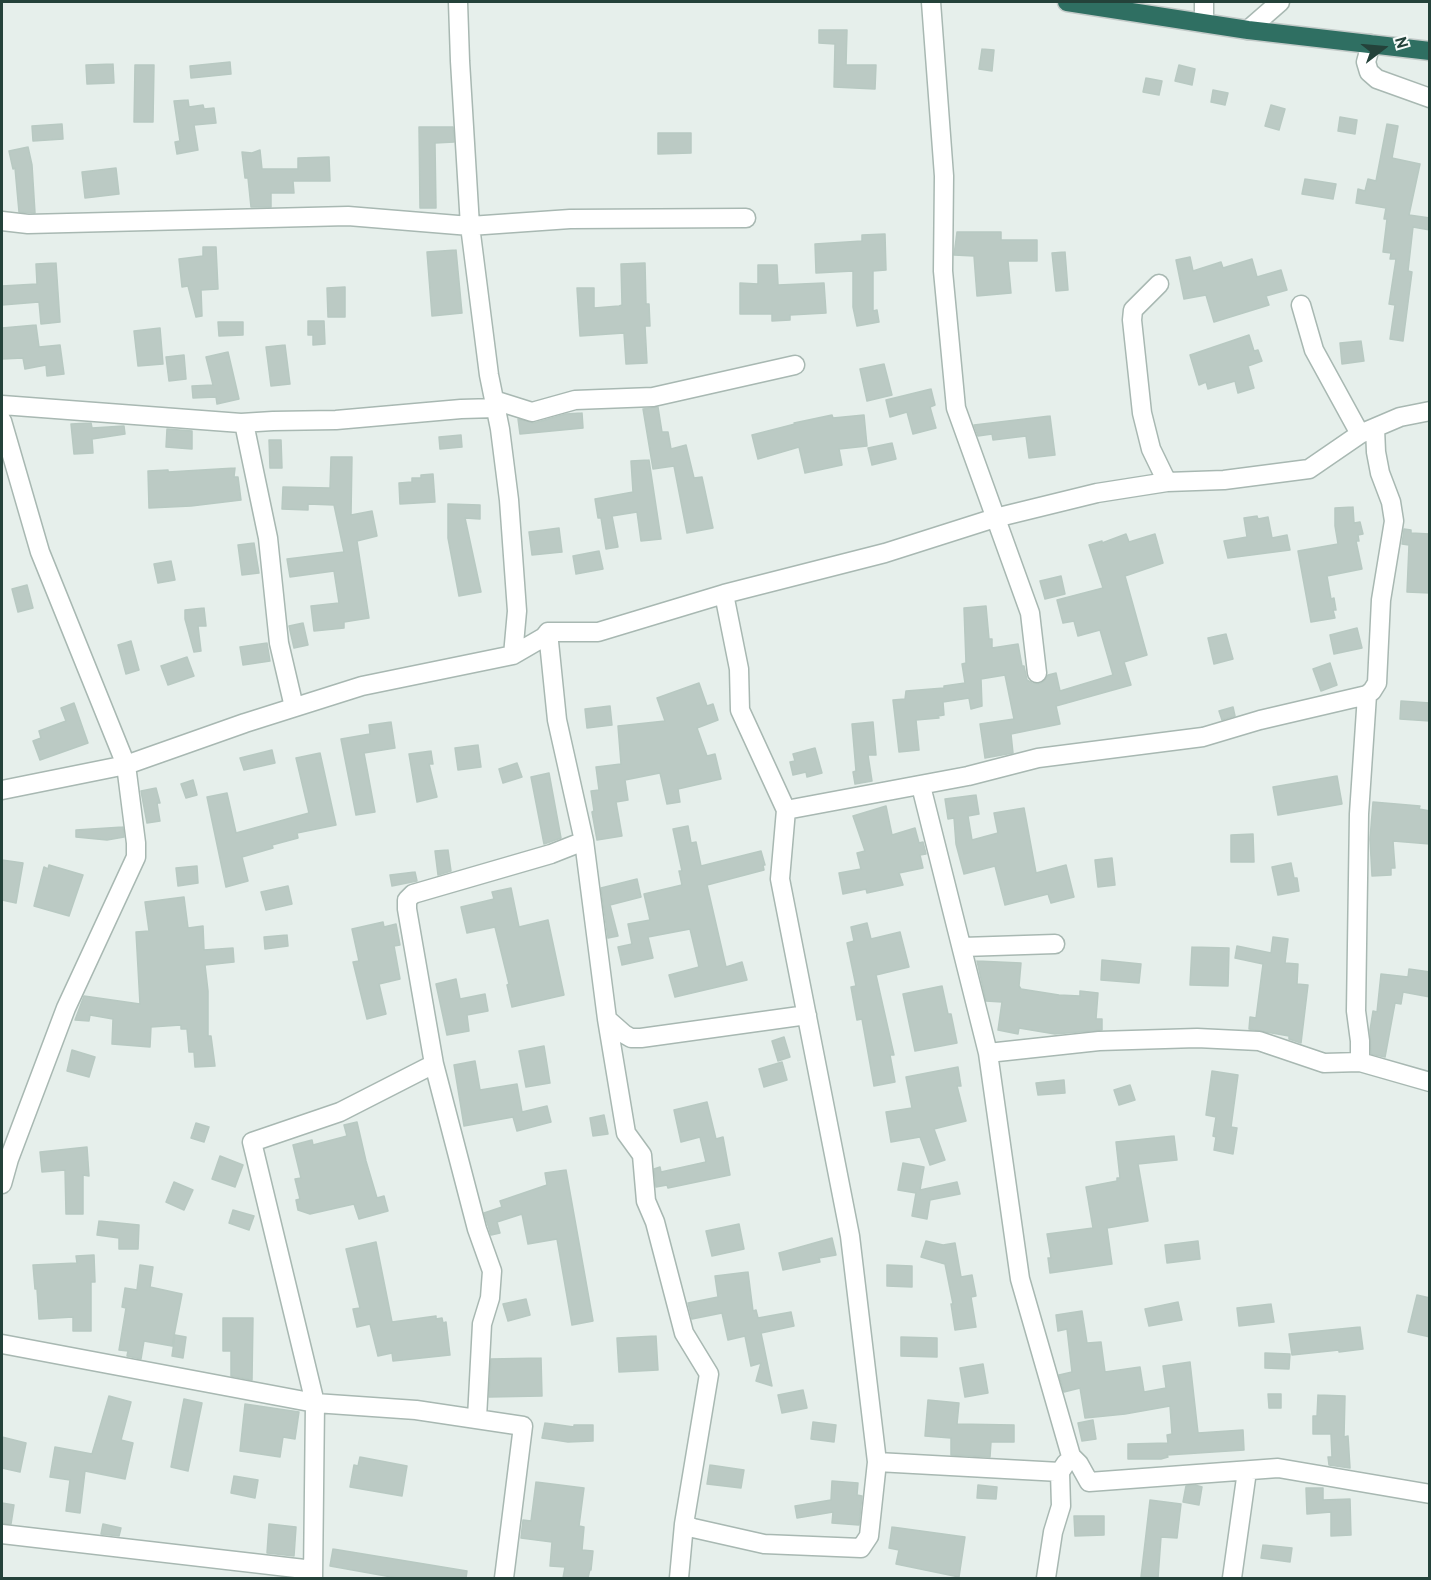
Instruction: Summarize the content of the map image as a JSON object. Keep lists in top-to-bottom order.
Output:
{
  "north": "right"
}
